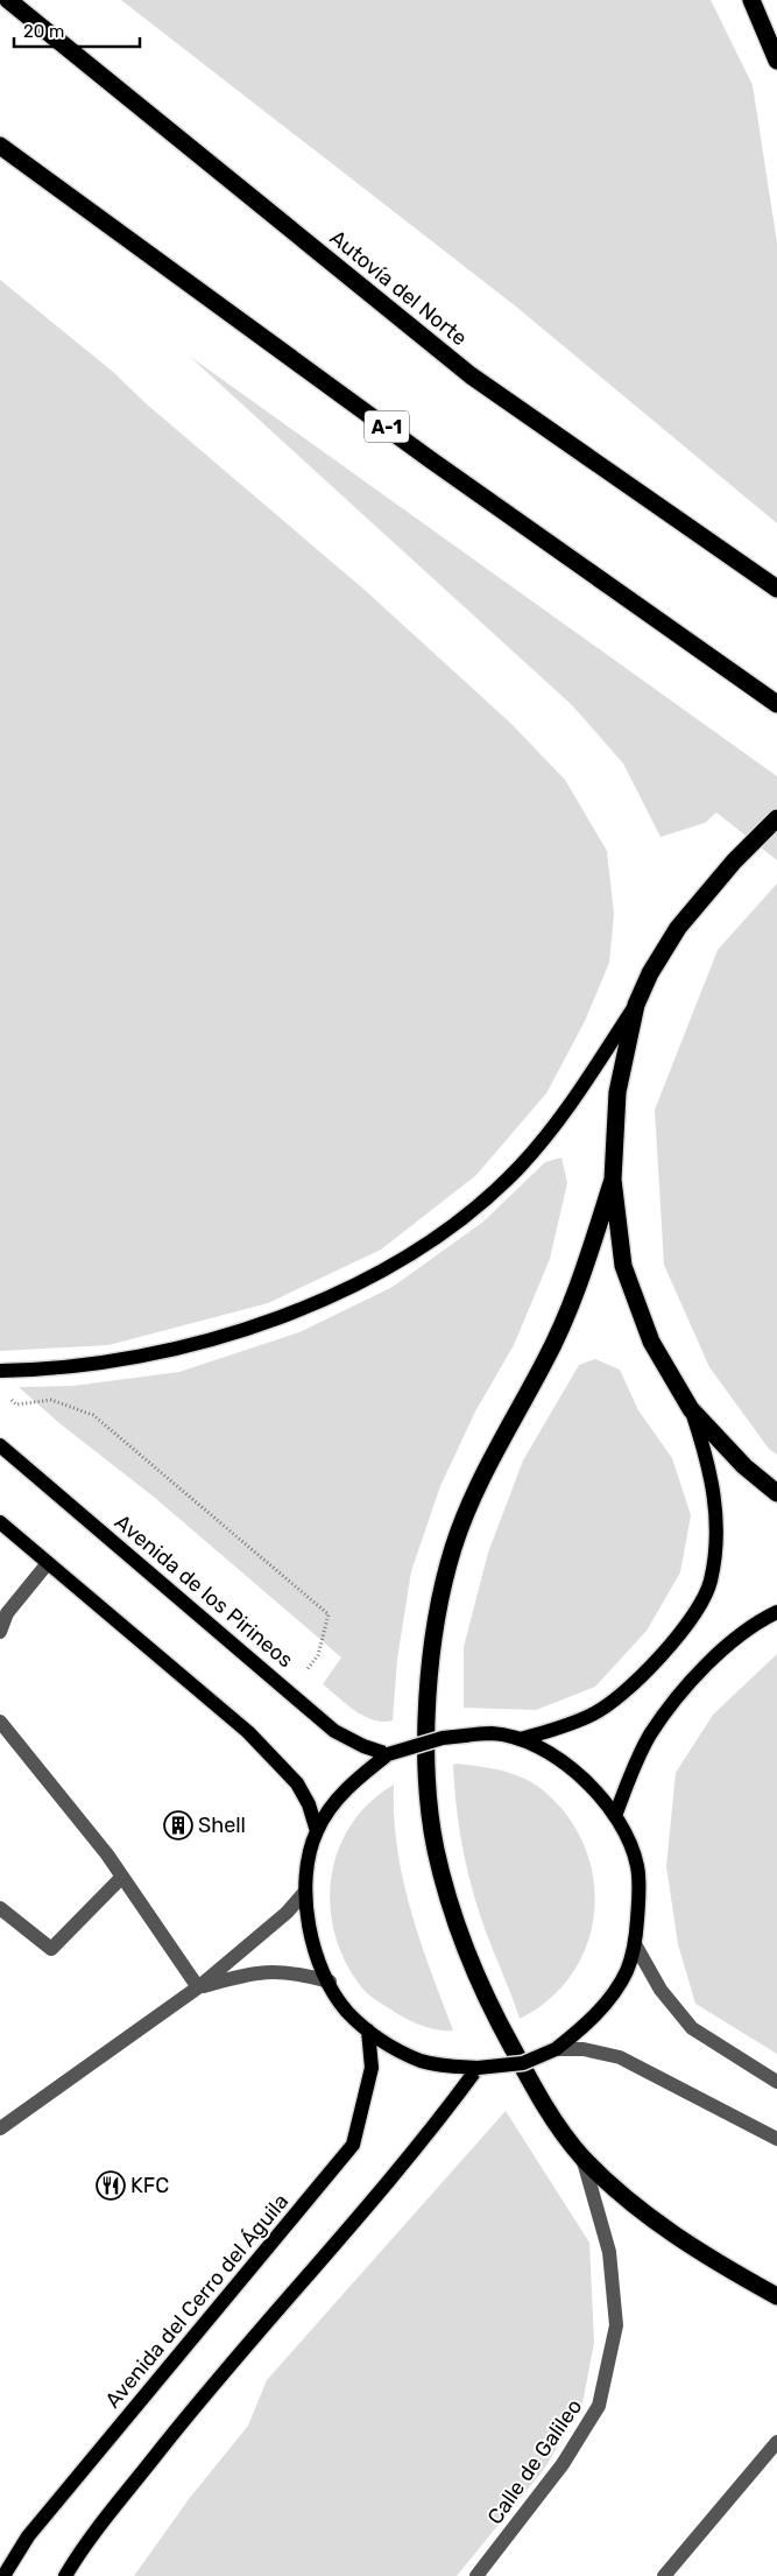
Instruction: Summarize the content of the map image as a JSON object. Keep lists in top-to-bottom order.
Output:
{
  "streets": {
    "highway": ["Autovía del Norte", "A-1"],
    "main road": ["Avenida de los Pirineos", "Avenida del Cerro del Águila"],
    "street": ["Calle de Galileo"]
  },
  "places": {
    "building": ["Shell"],
    "restaurant": ["KFC"]
  },
  "scale_bar": "20 m"
}
